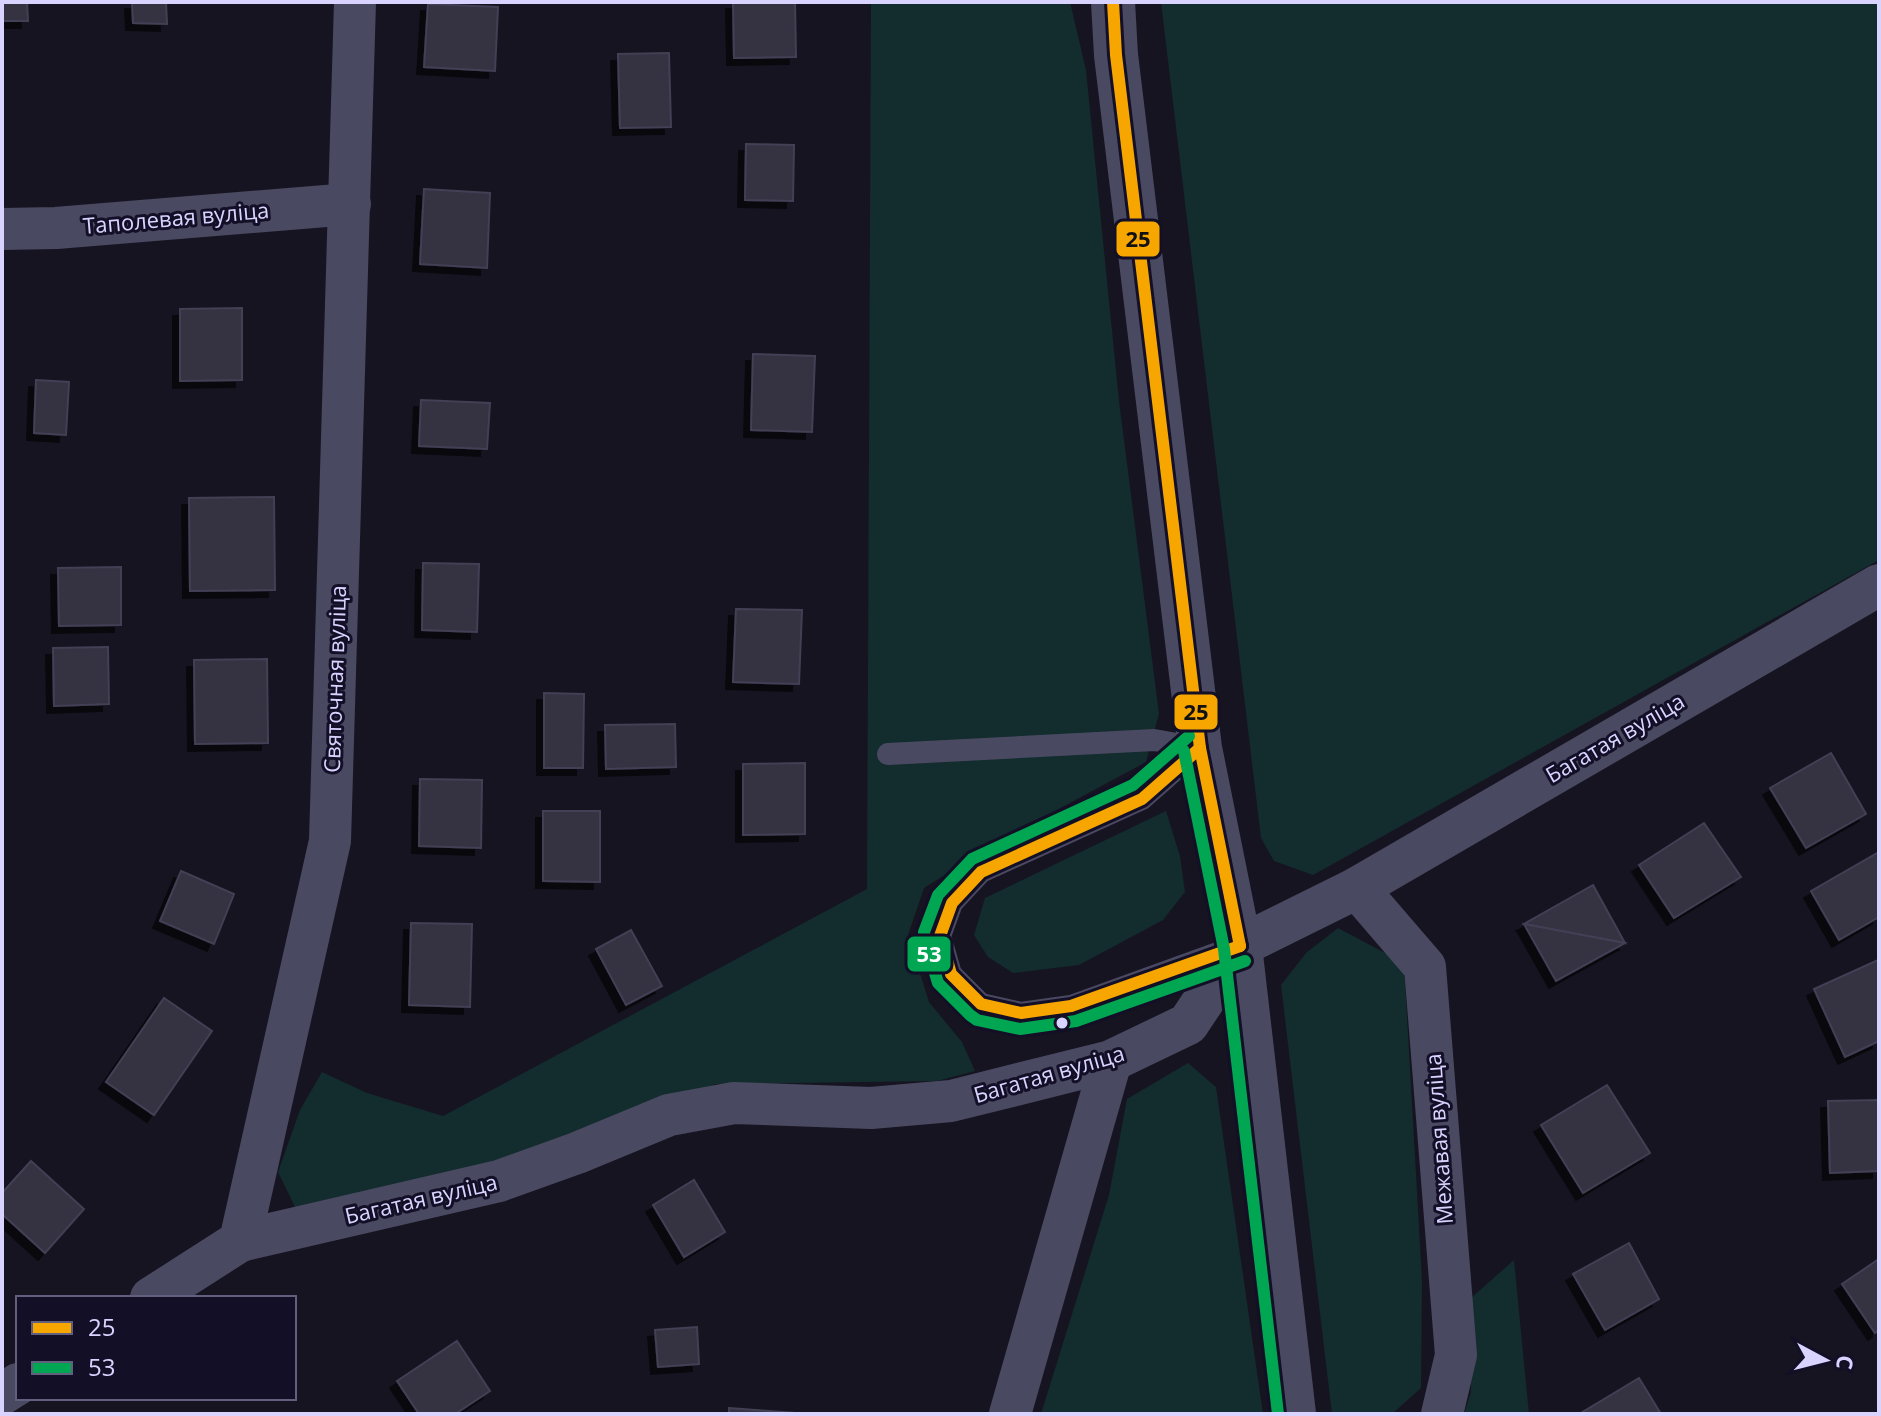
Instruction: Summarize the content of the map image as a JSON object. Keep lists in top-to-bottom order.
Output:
{
  "streets": {
    "street": [
      "Таполевая вуліца",
      "Святочная вуліца",
      "Багатая вуліца",
      "Межавая вуліца"
    ]
  },
  "crossings": [
    ["Таполевая вуліца", "Святочная вуліца"],
    ["Святочная вуліца", "Багатая вуліца"],
    ["Багатая вуліца", "Межавая вуліца"]
  ],
  "lines": ["transit line 25", "transit line 53"],
  "legend": ["25", "53"],
  "north": "right"
}
